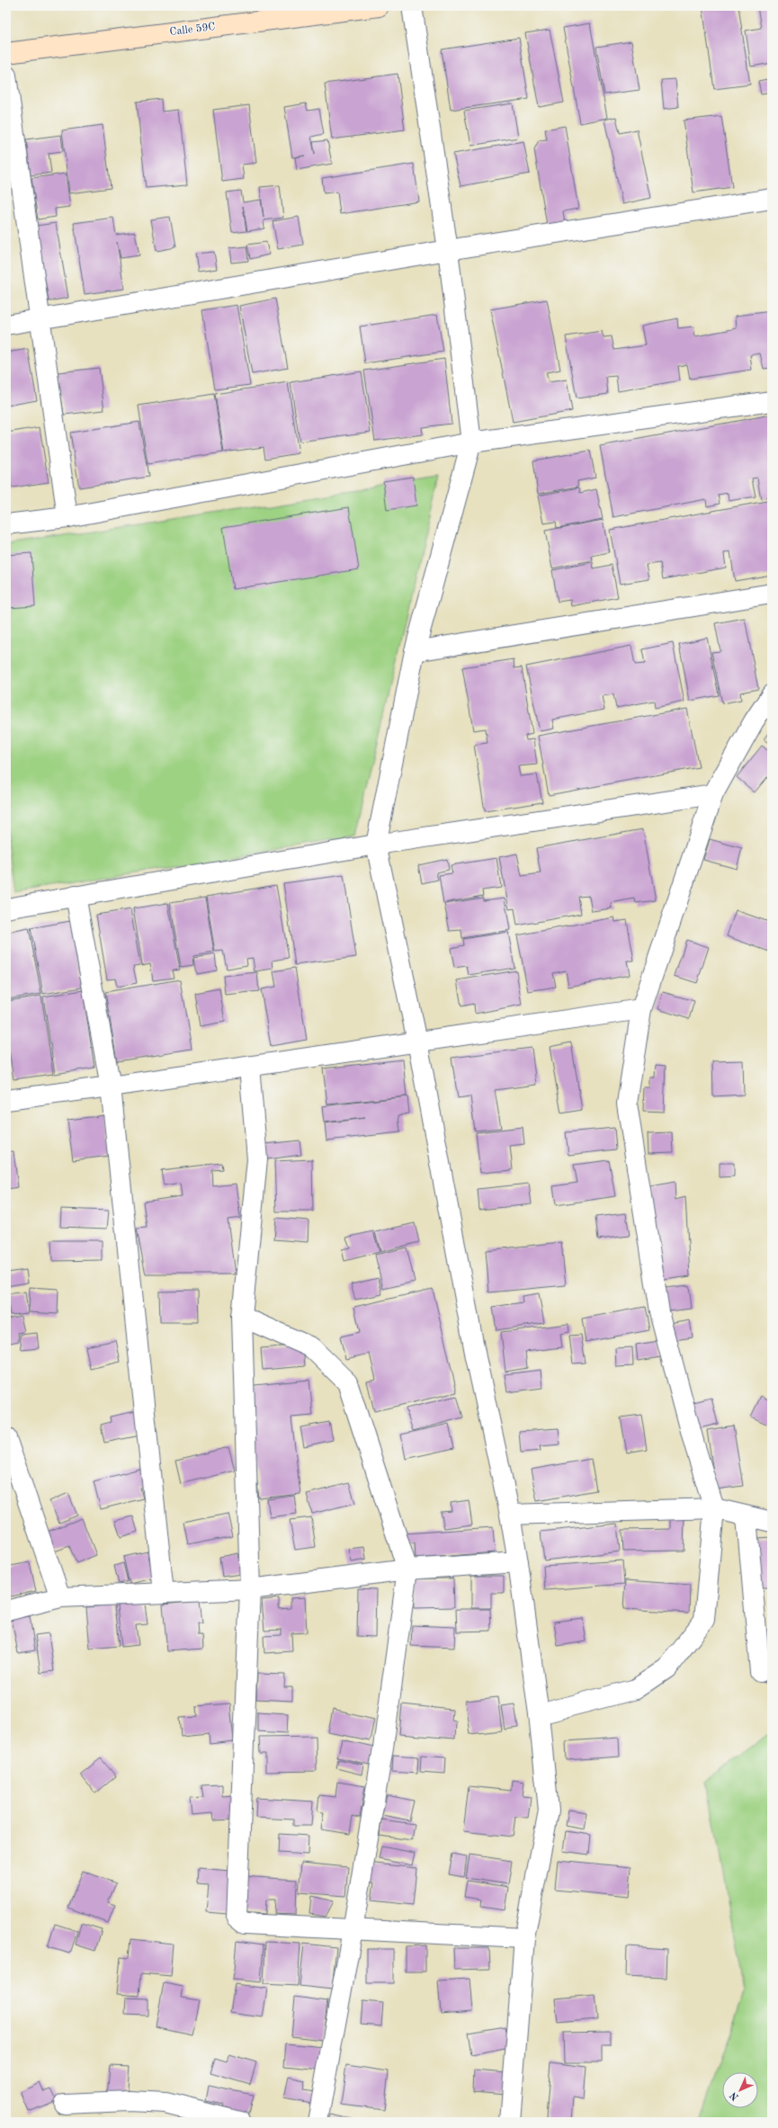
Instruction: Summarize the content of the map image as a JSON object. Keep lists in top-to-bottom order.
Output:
{
  "streets": {
    "street": ["Calle 59C"]
  },
  "north": "bottom left"
}
